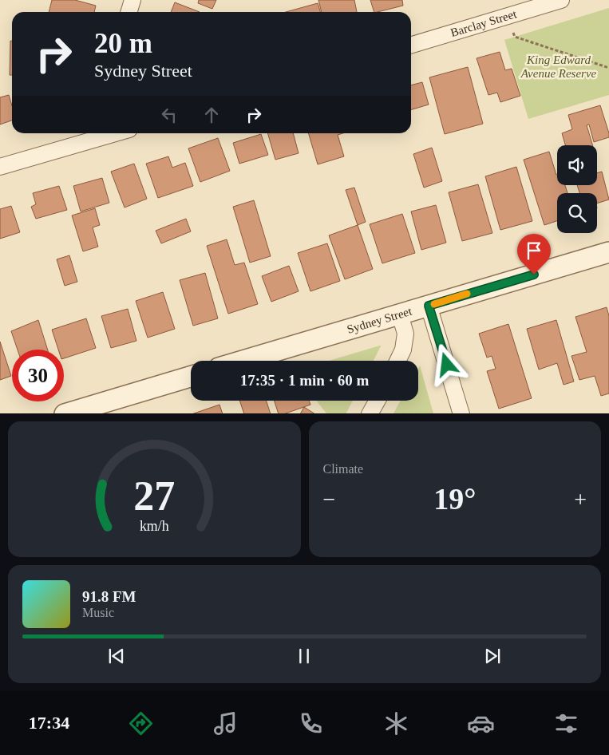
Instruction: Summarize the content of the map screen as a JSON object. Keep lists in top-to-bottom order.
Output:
{
  "streets": {
    "street": ["Barclay Street", "Sydney Street"]
  },
  "parks": ["King Edward Avenue Reserve"],
  "page": {
    "turn": ["20 m", "Sydney Street"],
    "limit": "30",
    "trip": "17:35 · 1 min · 60 m",
    "tile": "Climate",
    "heat": ["−", "19°", "+"],
    "song": ["91.8 FM", "Music"],
    "tabs": "17:34",
    "gauge": ["27", "km/h"]
  }
}
